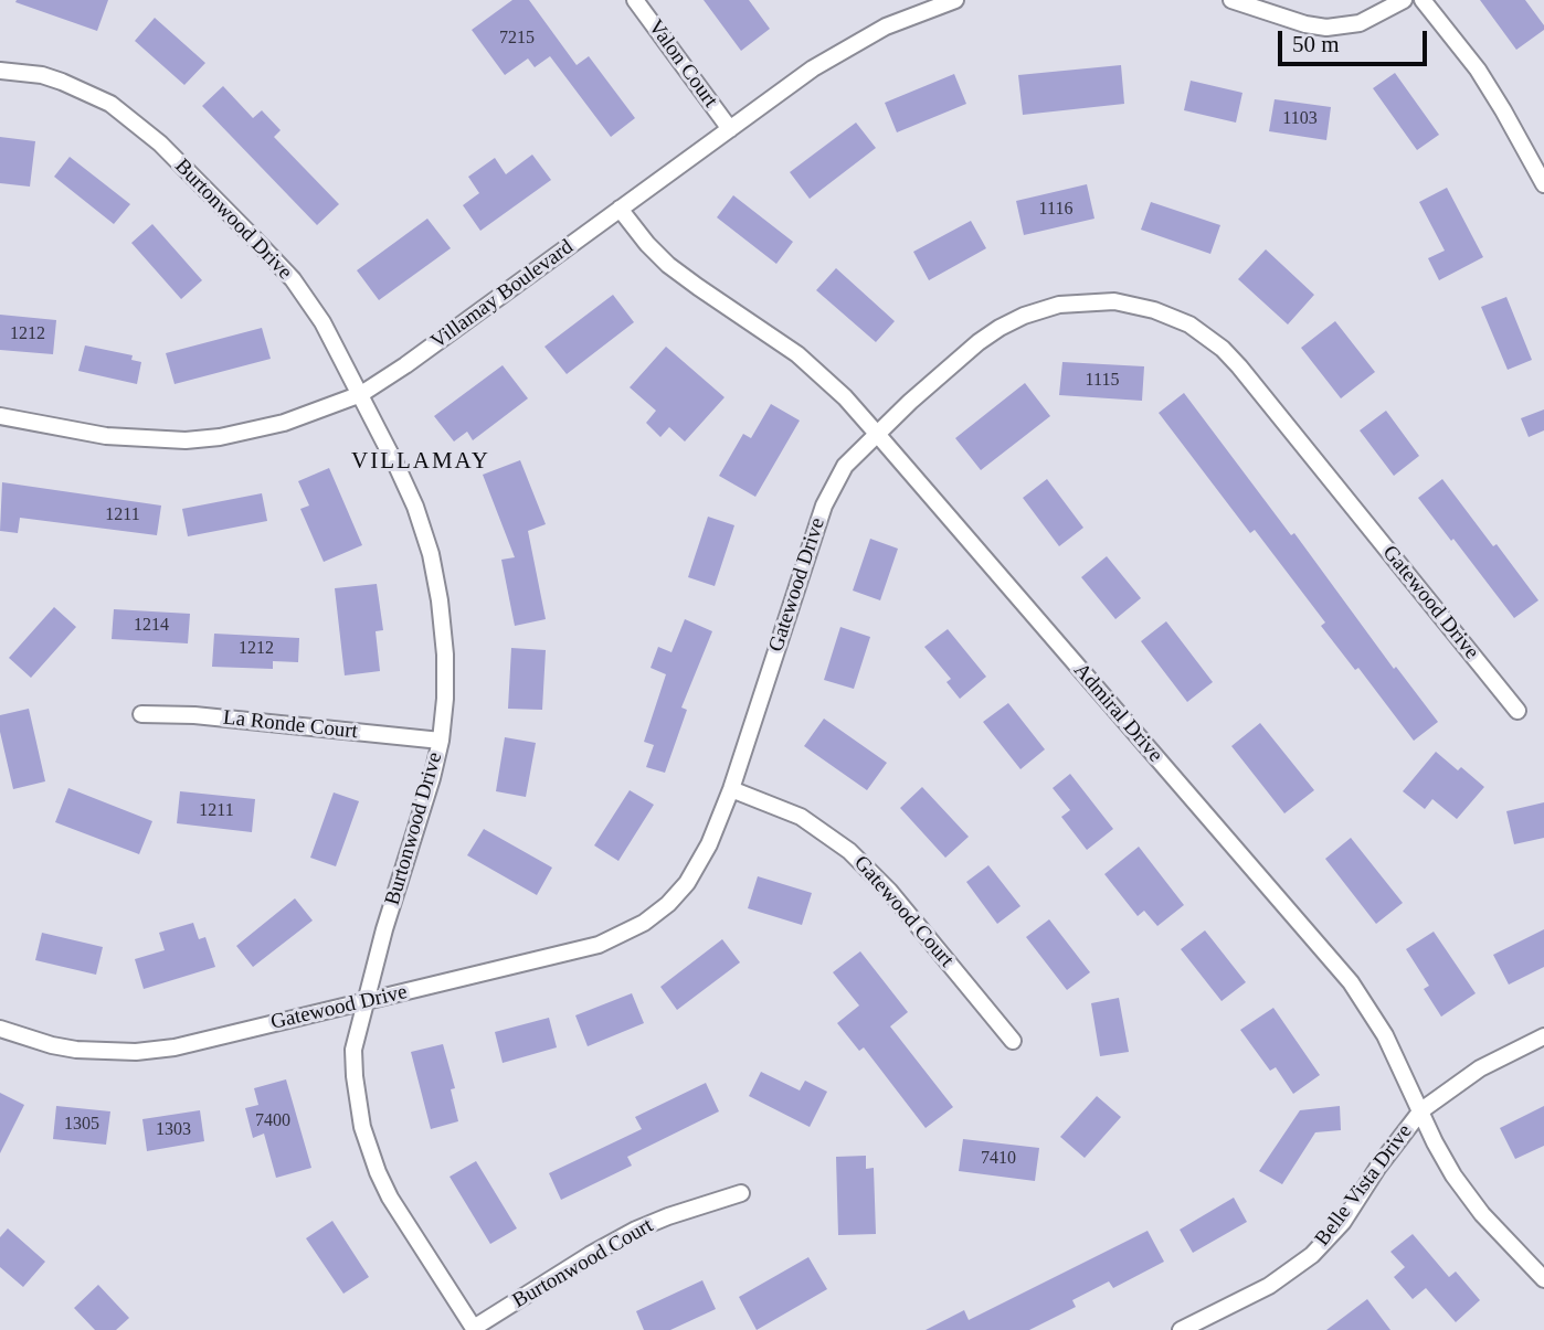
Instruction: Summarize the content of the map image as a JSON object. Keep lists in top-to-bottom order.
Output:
{
  "streets": {
    "street": [
      "Valon Court",
      "Burtonwood Drive",
      "Villamay Boulevard",
      "Gatewood Drive",
      "Admiral Drive",
      "La Ronde Court",
      "Gatewood Court",
      "Belle Vista Drive",
      "Burtonwood Court"
    ]
  },
  "crossings": [
    ["Valon Court", "Villamay Boulevard"],
    ["Burtonwood Drive", "Villamay Boulevard"],
    ["Burtonwood Drive", "Gatewood Drive"],
    ["Burtonwood Drive", "La Ronde Court"],
    ["Burtonwood Drive", "Burtonwood Court"],
    ["Villamay Boulevard", "Admiral Drive"],
    ["Gatewood Drive", "Admiral Drive"],
    ["Gatewood Drive", "Gatewood Court"],
    ["Admiral Drive", "Belle Vista Drive"]
  ],
  "districts": ["VILLAMAY"],
  "house_numbers": [
    "7215",
    "1103",
    "1116",
    "1212",
    "1115",
    "1211",
    "1214",
    "1212",
    "1211",
    "7400",
    "1305",
    "1303",
    "7410"
  ],
  "scale_bar": "50 m"
}
